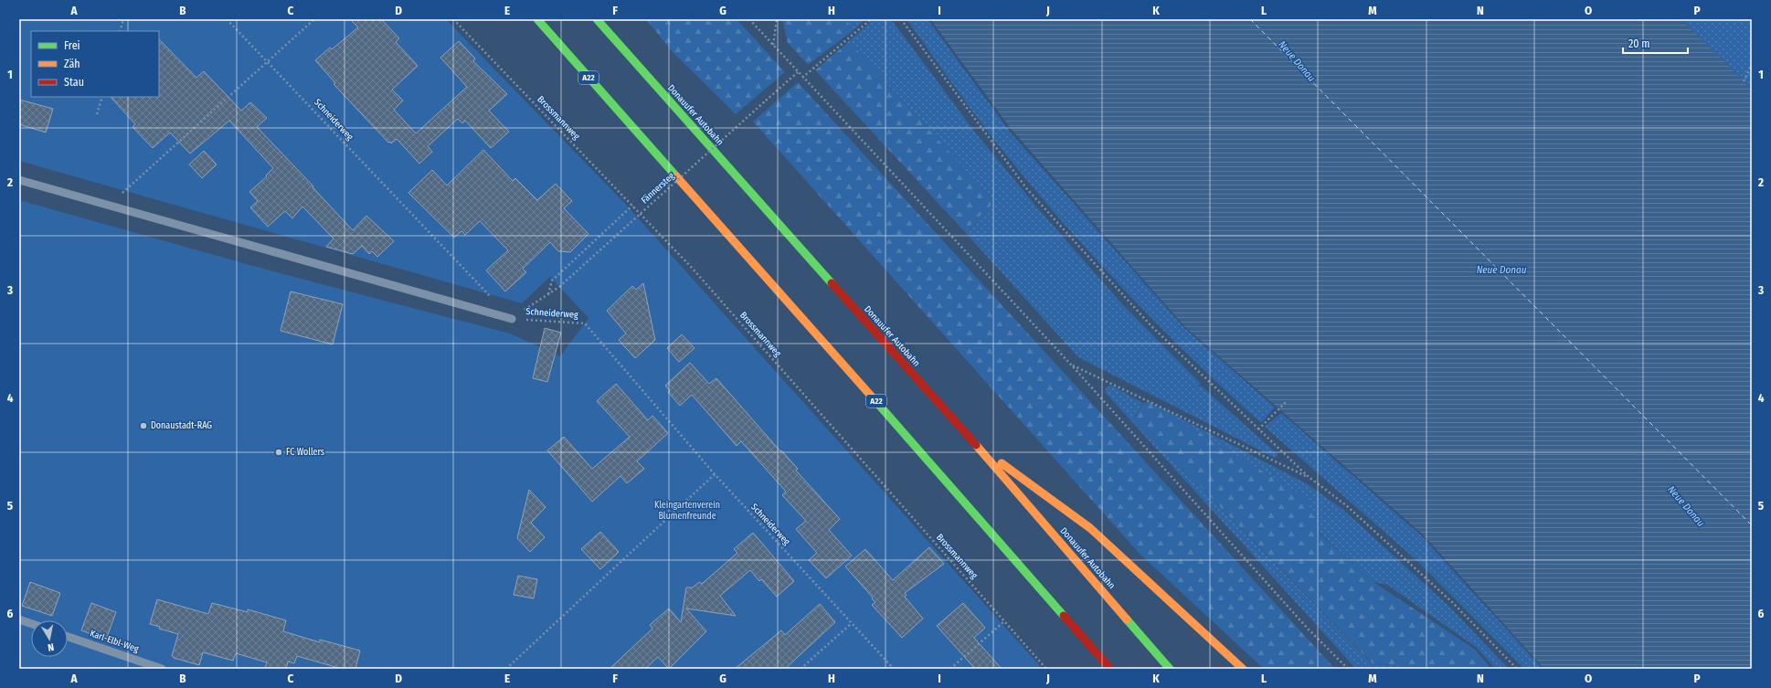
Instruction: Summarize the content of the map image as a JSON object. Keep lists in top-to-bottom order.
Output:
{
  "streets": {
    "highway": ["A22", "Donauufer Autobahn"],
    "lane": ["Karl-Elbl-Weg"],
    "path": ["Brossmannweg", "Schneiderweg", "Fännersteg"]
  },
  "crossings": [
    ["Schneiderweg", "Fännersteg"]
  ],
  "water": ["Neue Donau"],
  "parks": ["Kleingartenverein Blumenfreunde"],
  "places": ["Donaustadt-RAG", "FC Wollers"],
  "legend": ["Frei", "Zäh", "Stau"],
  "scale_bar": "20 m",
  "north": "bottom",
  "grid": {
    "columns": [
      "A",
      "B",
      "C",
      "D",
      "E",
      "F",
      "G",
      "H",
      "I",
      "J",
      "K",
      "L",
      "M",
      "N",
      "O",
      "P"
    ],
    "rows": [
      "1",
      "2",
      "3",
      "4",
      "5",
      "6"
    ]
  }
}
